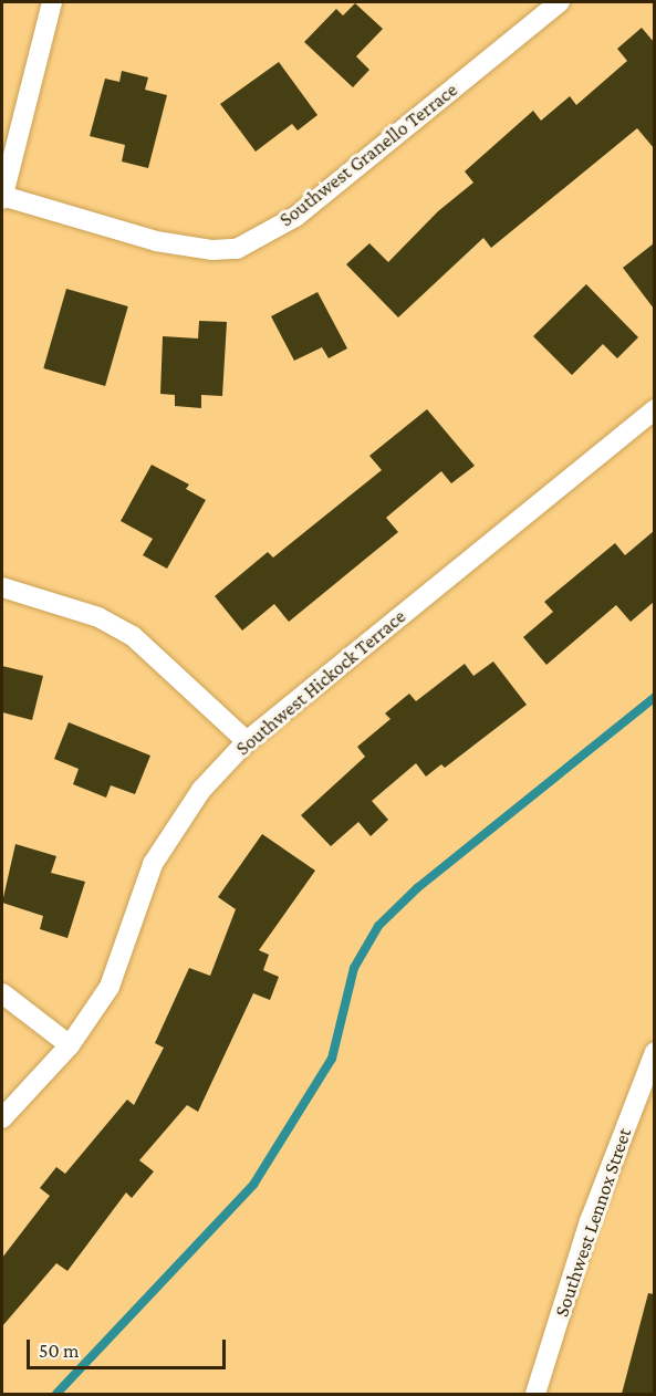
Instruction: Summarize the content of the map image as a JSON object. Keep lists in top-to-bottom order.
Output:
{
  "streets": {
    "street": ["Southwest Granello Terrace", "Southwest Hickock Terrace", "Southwest Lennox Street"]
  },
  "scale_bar": "50 m"
}
